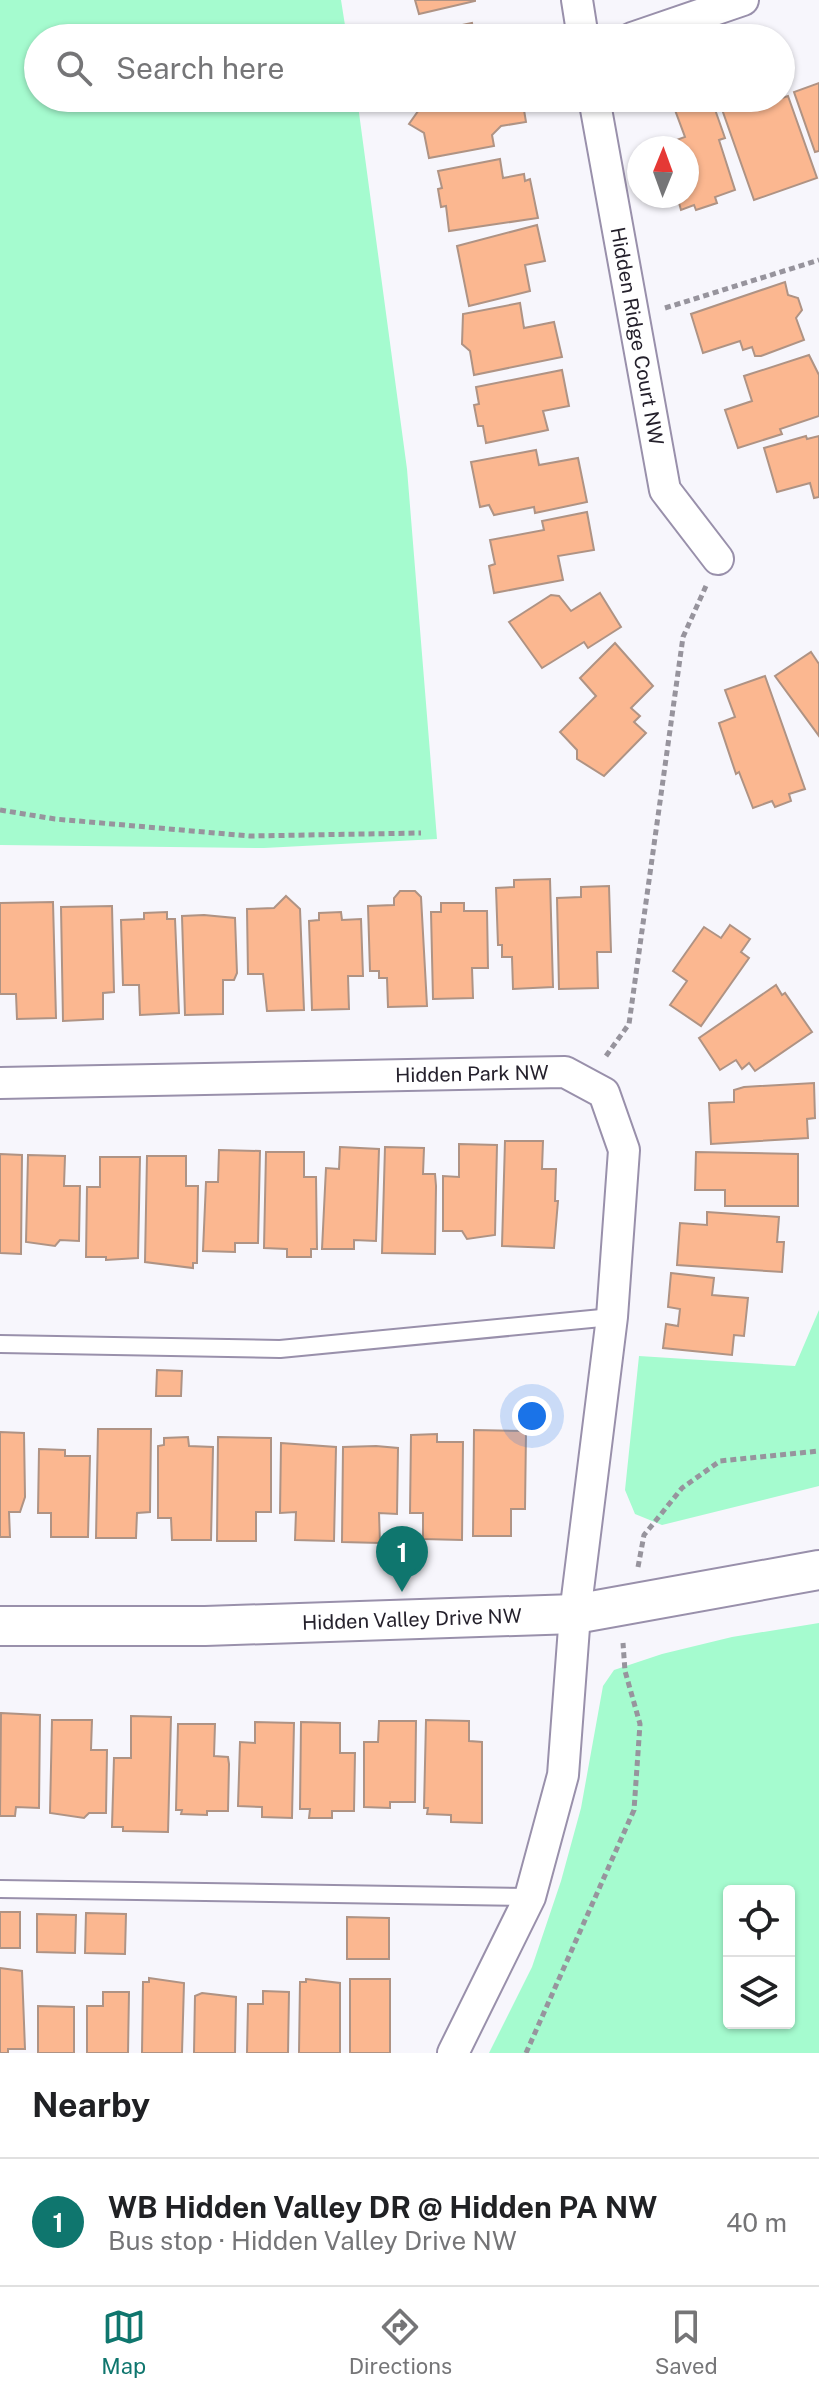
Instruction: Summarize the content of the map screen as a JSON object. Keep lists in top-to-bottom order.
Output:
{
  "streets": {
    "street": ["Hidden Ridge Court NW", "Hidden Park NW", "Hidden Valley Drive NW"]
  },
  "north": "top",
  "page": {
    "search": "Search here",
    "pins": "1",
    "heading": "Nearby",
    "list": [
      {
        "mark": "1",
        "name": "WB Hidden Valley DR @ Hidden PA NW",
        "note": "Bus stop · Hidden Valley Drive NW",
        "value": "40 m"
      }
    ],
    "nav": ["Map", "Directions", "Saved"]
  }
}
